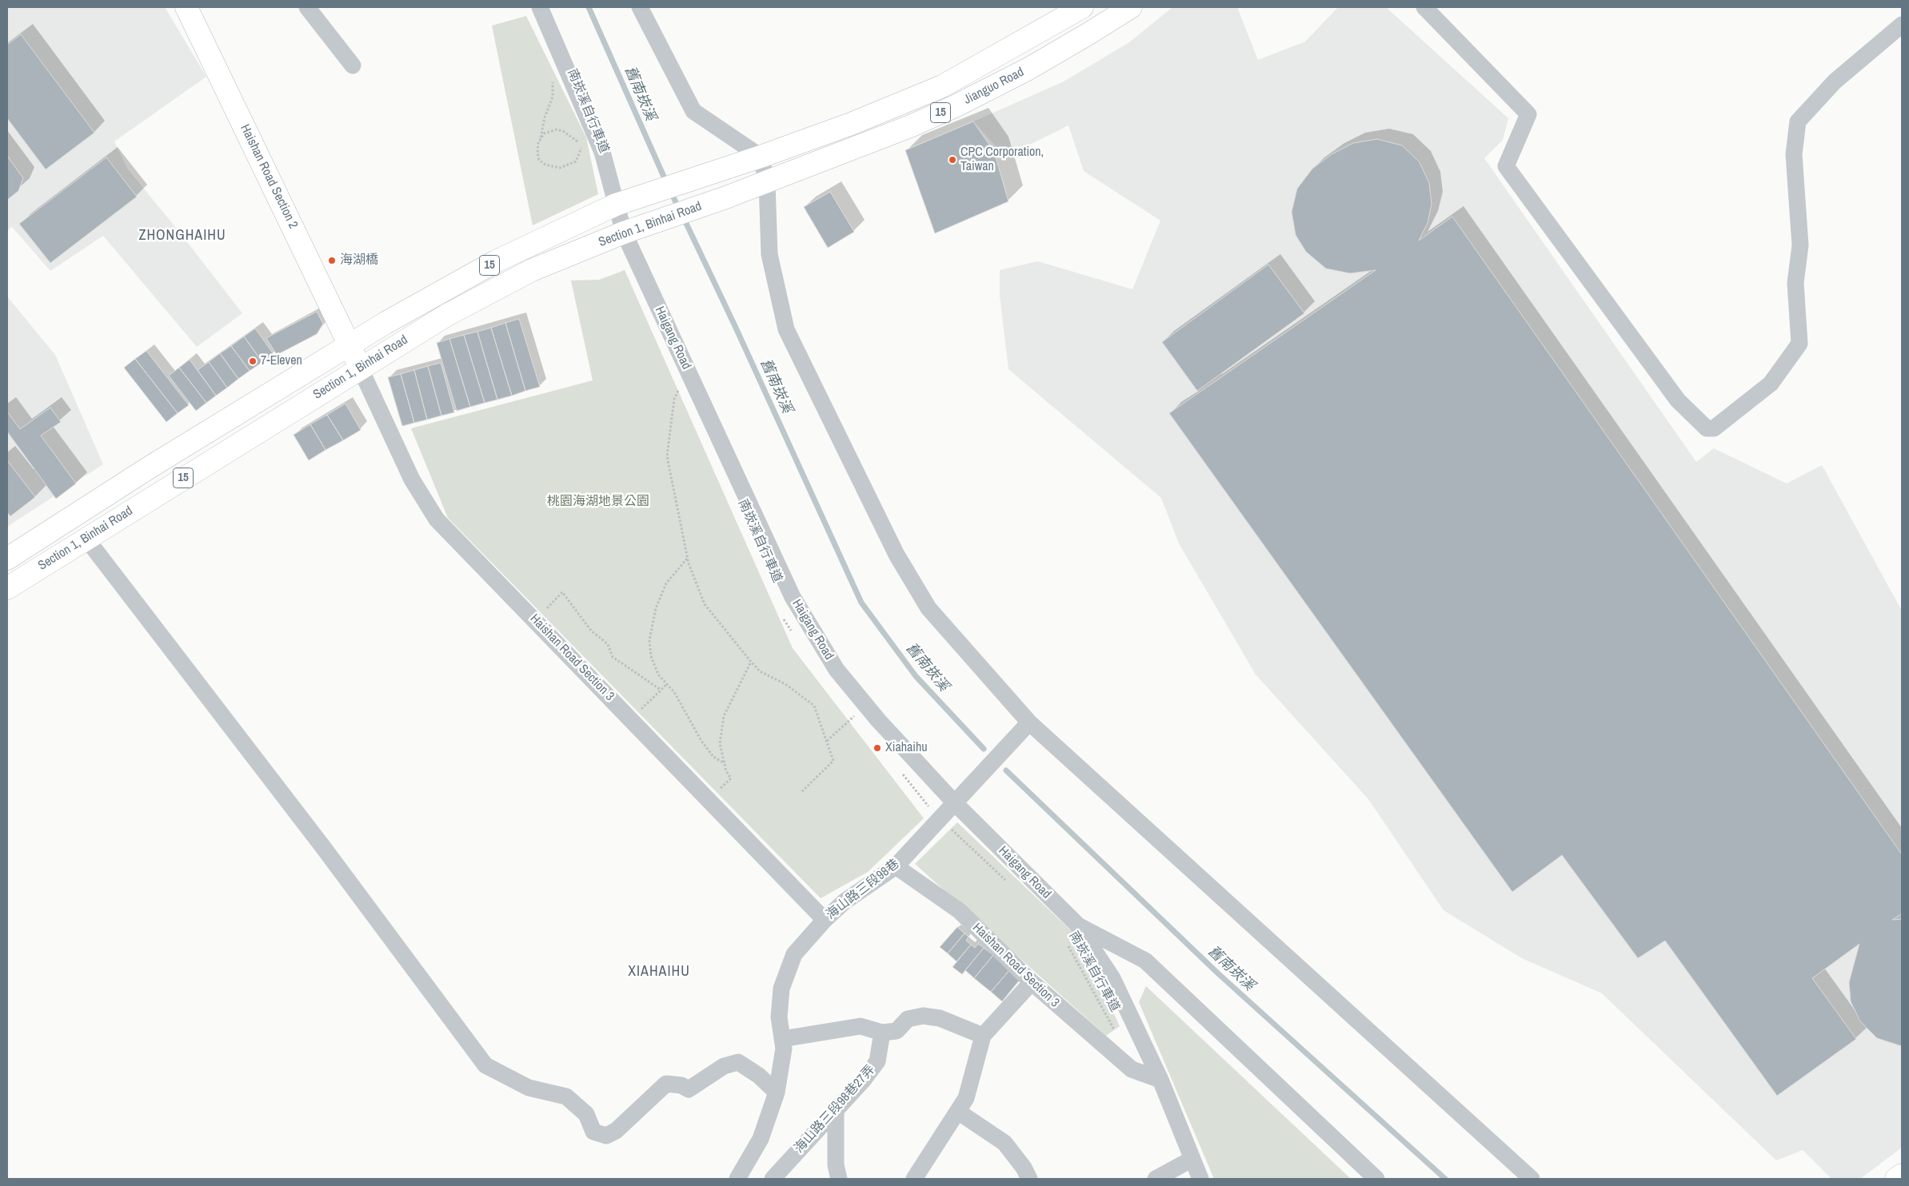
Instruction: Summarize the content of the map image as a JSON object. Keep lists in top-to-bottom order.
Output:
{
  "streets": {
    "main road": [
      "Jianguo Road",
      "15",
      "Haishan Road Section 2",
      "Section 1, Binhai Road"
    ],
    "street": [
      "Haigang Road",
      "Haishan Road Section 3",
      "海山路三段98巷",
      "海山路三段98巷27弄"
    ],
    "path": ["南崁溪自行車道"]
  },
  "crossings": [
    ["Jianguo Road", "Section 1, Binhai Road"],
    ["Haishan Road Section 2", "Section 1, Binhai Road"],
    ["Haishan Road Section 2", "Haishan Road Section 3"],
    ["Section 1, Binhai Road", "Haigang Road"],
    ["Section 1, Binhai Road", "Haishan Road Section 3"],
    ["Haigang Road", "Haishan Road Section 3"],
    ["Haigang Road", "海山路三段98巷"],
    ["Haishan Road Section 3", "海山路三段98巷"]
  ],
  "districts": ["ZHONGHAIHU", "XIAHAIHU"],
  "water": ["舊南崁溪"],
  "parks": ["桃園海湖地景公園"],
  "places": [
    "CPC Corporation, Taiwan",
    "海湖橋",
    "7-Eleven",
    "Xiahaihu"
  ]
}
